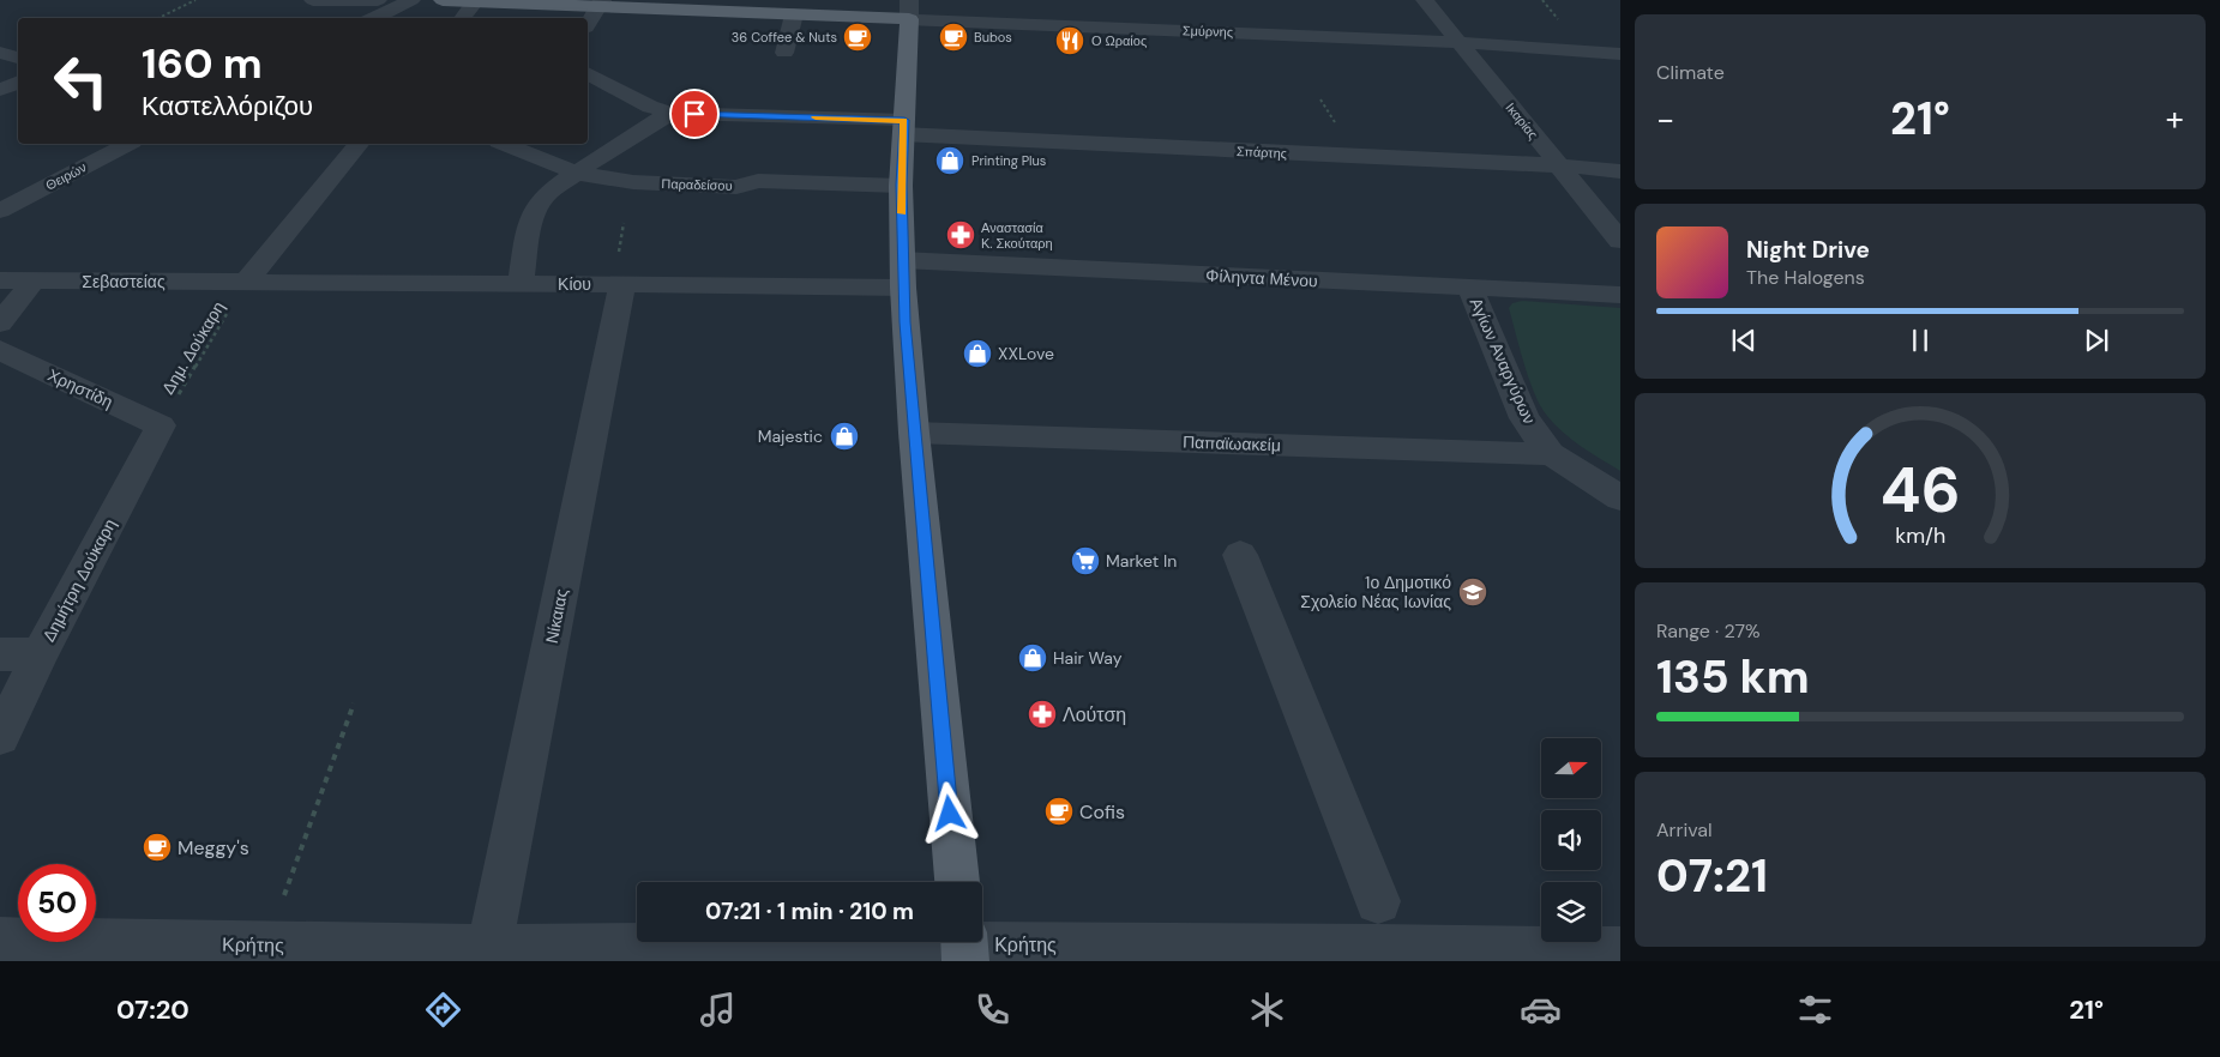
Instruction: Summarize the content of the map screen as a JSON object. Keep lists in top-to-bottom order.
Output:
{
  "streets": {
    "main road": ["Σμύρνης"],
    "street": [
      "Ικαρίας",
      "Σπάρτης",
      "Θειρών",
      "Παραδείσου",
      "Φίληντα Μένου",
      "Σεβαστείας",
      "Κίου",
      "Αγίων Αναργύρων",
      "Χρηστίδη",
      "Παπαϊωακείμ",
      "Δημήτρη Δούκαρη",
      "Νίκαιας",
      "Κρήτης"
    ],
    "path": ["Δημ. Δούκαρη"]
  },
  "crossings": [
    ["Σμύρνης", "Ικαρίας"],
    ["Ικαρίας", "Σπάρτης"],
    ["Φίληντα Μένου", "Κίου"],
    ["Φίληντα Μένου", "Αγίων Αναργύρων"],
    ["Σεβαστείας", "Κίου"],
    ["Σεβαστείας", "Δημ. Δούκαρη"],
    ["Κίου", "Δημ. Δούκαρη"],
    ["Κίου", "Νίκαιας"],
    ["Δημ. Δούκαρη", "Χρηστίδη"],
    ["Δημ. Δούκαρη", "Δημήτρη Δούκαρη"],
    ["Αγίων Αναργύρων", "Παπαϊωακείμ"],
    ["Χρηστίδη", "Δημήτρη Δούκαρη"],
    ["Νίκαιας", "Κρήτης"]
  ],
  "places": {
    "cafe": [
      "36 Coffee & Nuts",
      "Bubos",
      "Cofis",
      "Meggy's"
    ],
    "restaurant": ["Ο Ωραίος"],
    "shop": [
      "Printing Plus",
      "XXLove",
      "Majestic",
      "Hair Way"
    ],
    "pharmacy": ["Αναστασία Κ. Σκούταρη", "Λούτση"],
    "supermarket": ["Market In"],
    "school or university": ["1ο Δημοτικό Σχολείο Νέας Ιωνίας"]
  },
  "north": "right",
  "page": {
    "tile": [
      "Climate",
      ["Range · 27%", "135 km"],
      ["Arrival", "07:21"]
    ],
    "turn": ["160 m", "Καστελλόριζου"],
    "heat": ["−", "21°", "+"],
    "song": ["Night Drive", "The Halogens"],
    "limit": "50",
    "trip": "07:21 · 1 min · 210 m",
    "tabs": ["07:20", "21°"],
    "gauge": ["46", "km/h"]
  }
}
